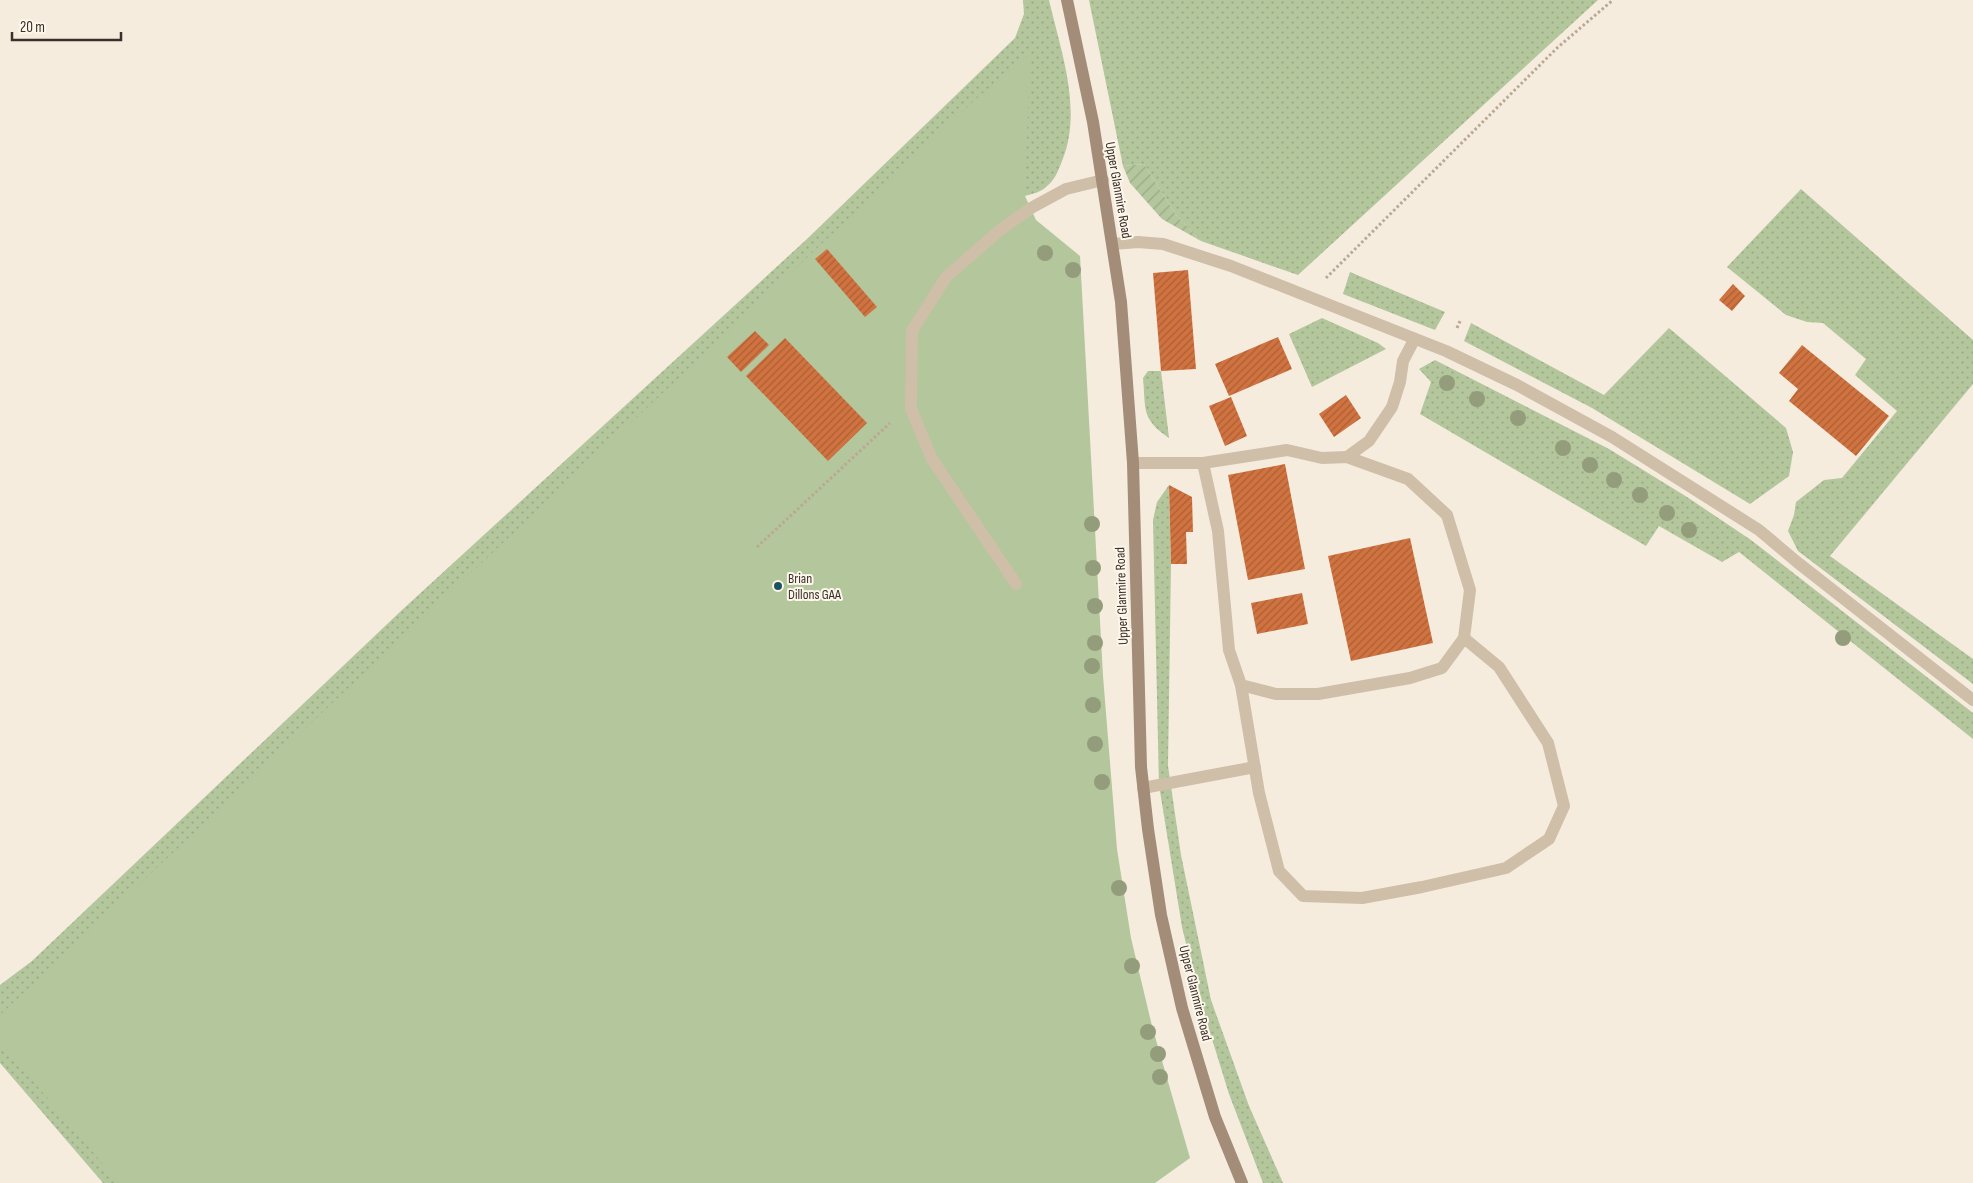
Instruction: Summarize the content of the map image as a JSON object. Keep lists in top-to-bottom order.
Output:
{
  "streets": {
    "main road": ["Upper Glanmire Road"]
  },
  "places": ["Brian Dillons GAA"],
  "scale_bar": "20 m"
}
